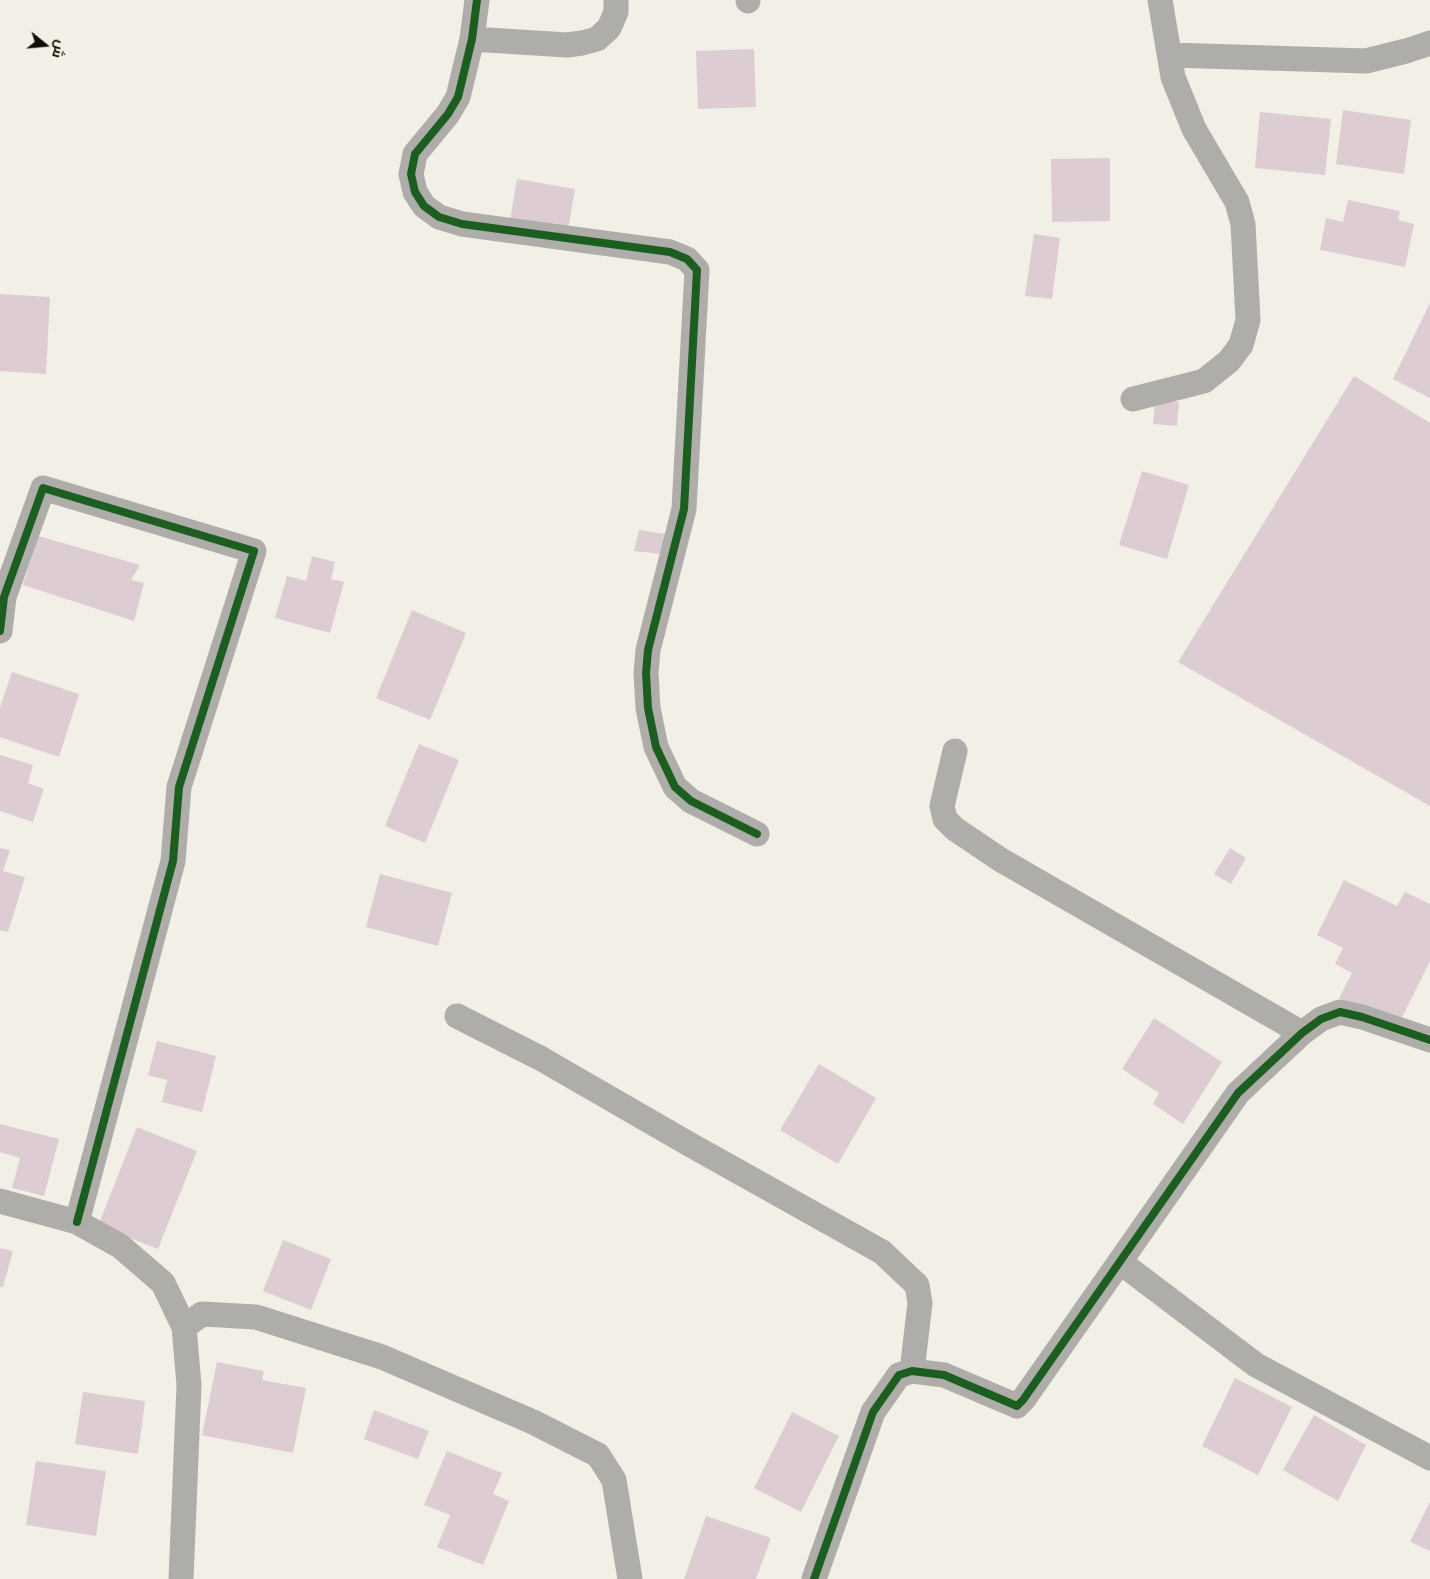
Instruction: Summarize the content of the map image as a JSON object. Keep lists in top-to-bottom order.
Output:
{
  "north": "right"
}
